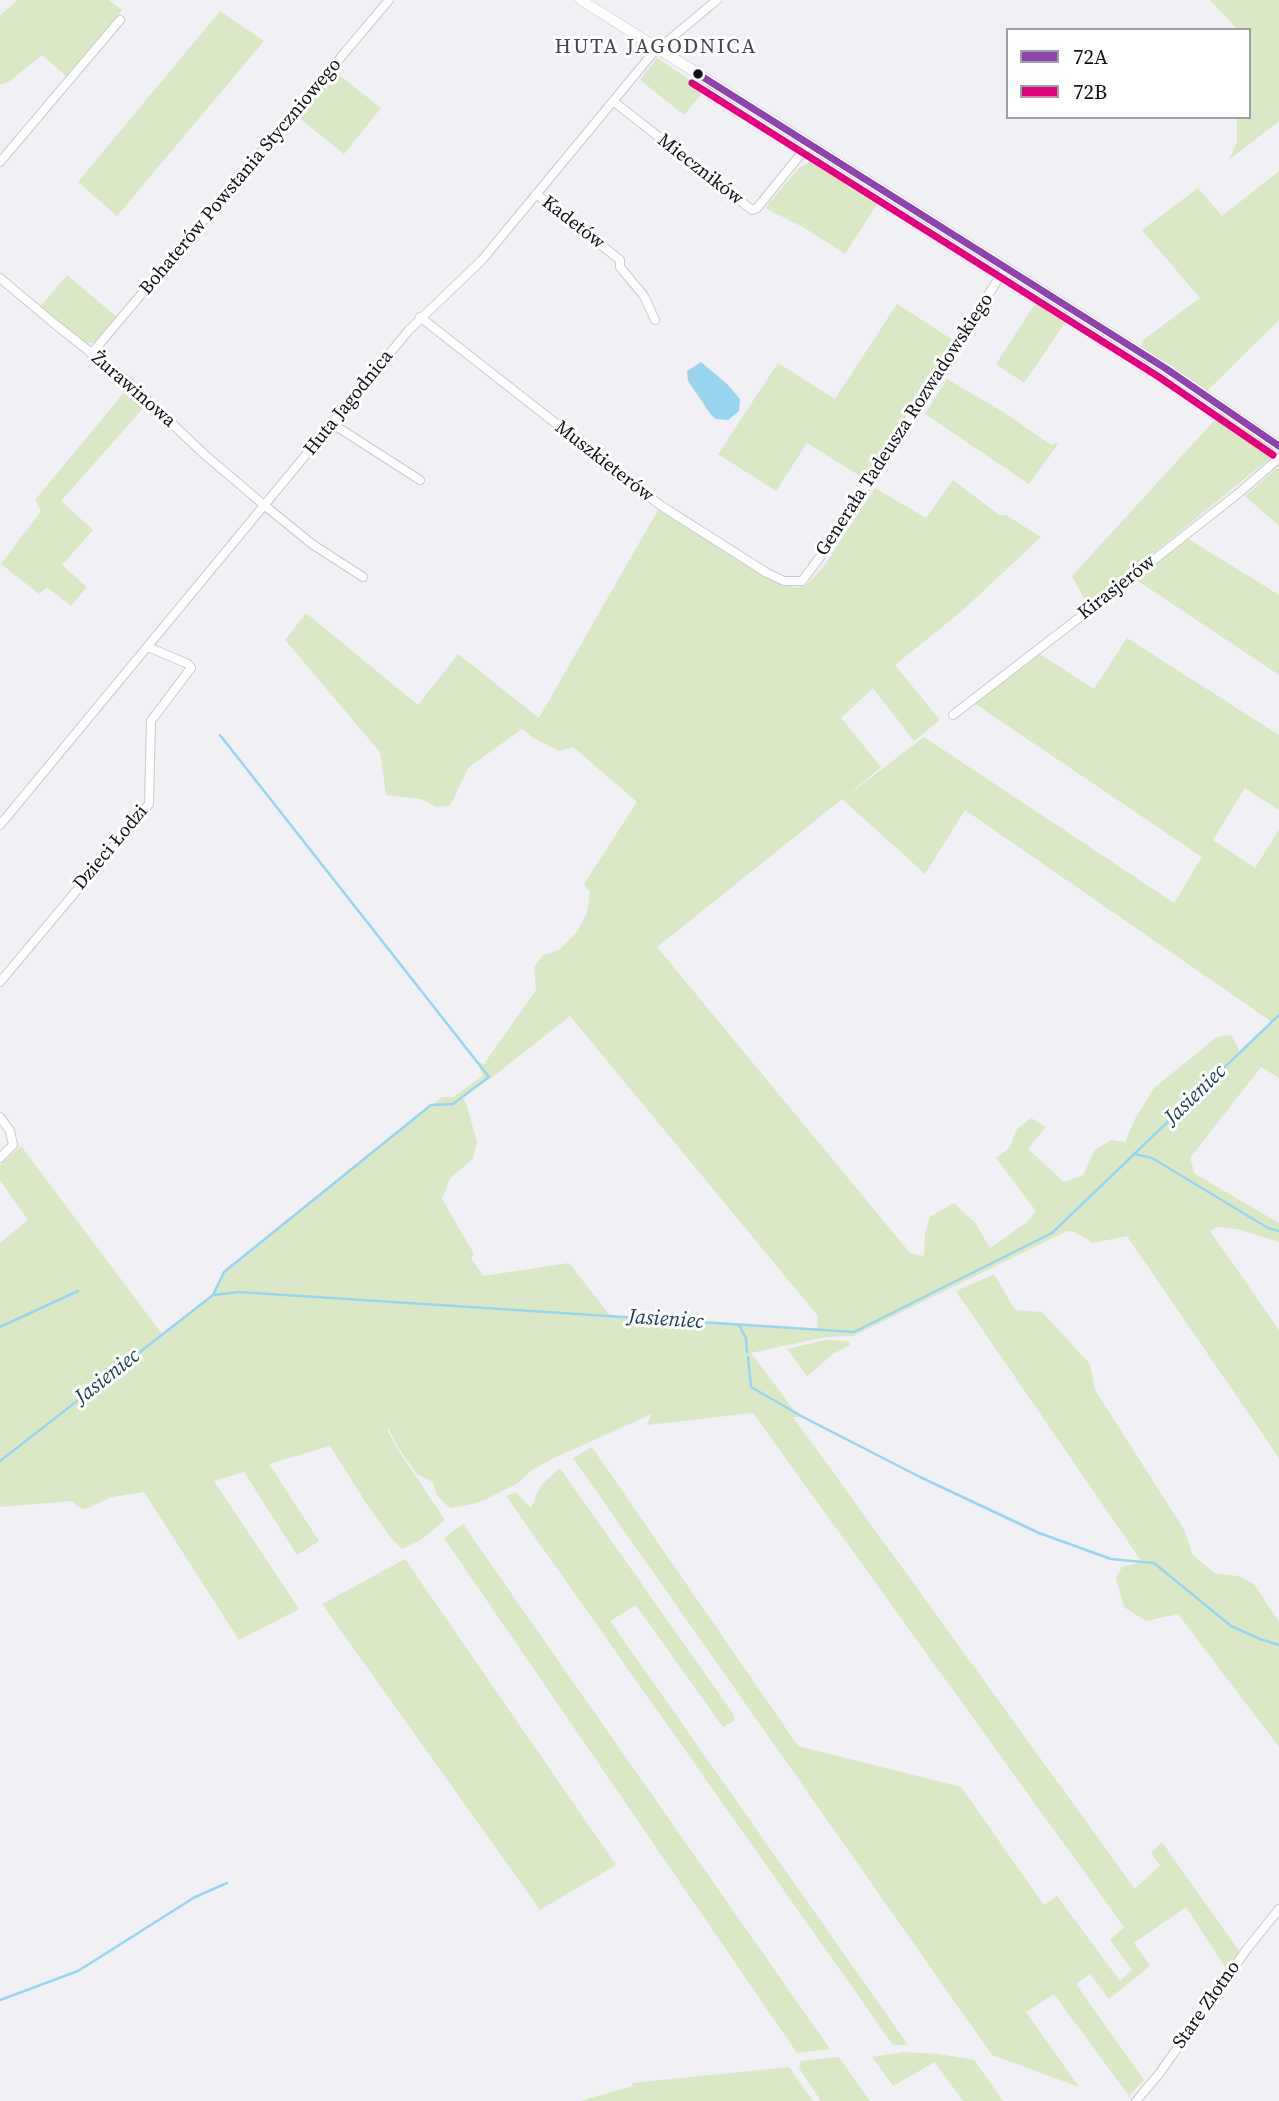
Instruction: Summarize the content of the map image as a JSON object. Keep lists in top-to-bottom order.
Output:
{
  "streets": {
    "street": [
      "Mieczników",
      "Bohaterów Powstania Styczniowego",
      "Kadetów",
      "Żurawinowa",
      "Huta Jagodnica",
      "Generała Tadeusza Rozwadowskiego",
      "Muszkieterów",
      "Kirasjerów",
      "Dzieci Łodzi",
      "Stare Złotno"
    ]
  },
  "crossings": [
    ["Mieczników", "Huta Jagodnica"],
    ["Bohaterów Powstania Styczniowego", "Żurawinowa"],
    ["Kadetów", "Huta Jagodnica"],
    ["Żurawinowa", "Huta Jagodnica"],
    ["Huta Jagodnica", "Muszkieterów"],
    ["Huta Jagodnica", "Dzieci Łodzi"],
    ["Generała Tadeusza Rozwadowskiego", "Muszkieterów"]
  ],
  "districts": ["HUTA JAGODNICA"],
  "water": ["Jasieniec"],
  "lines": ["transit line 72A", "transit line 72B"],
  "legend": ["72A", "72B"]
}
